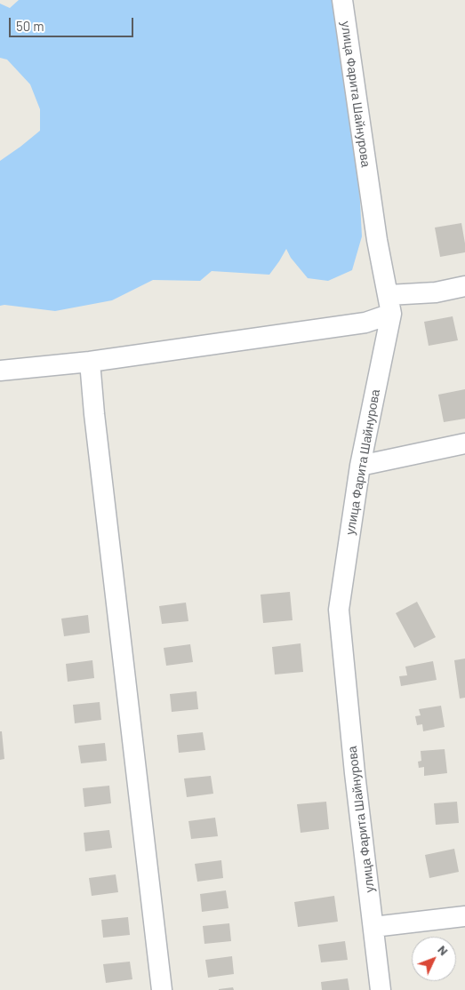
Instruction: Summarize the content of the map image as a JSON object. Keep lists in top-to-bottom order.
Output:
{
  "streets": {
    "street": ["улица Фарита Шайнурова"]
  },
  "scale_bar": "50 m",
  "north": "top right"
}
